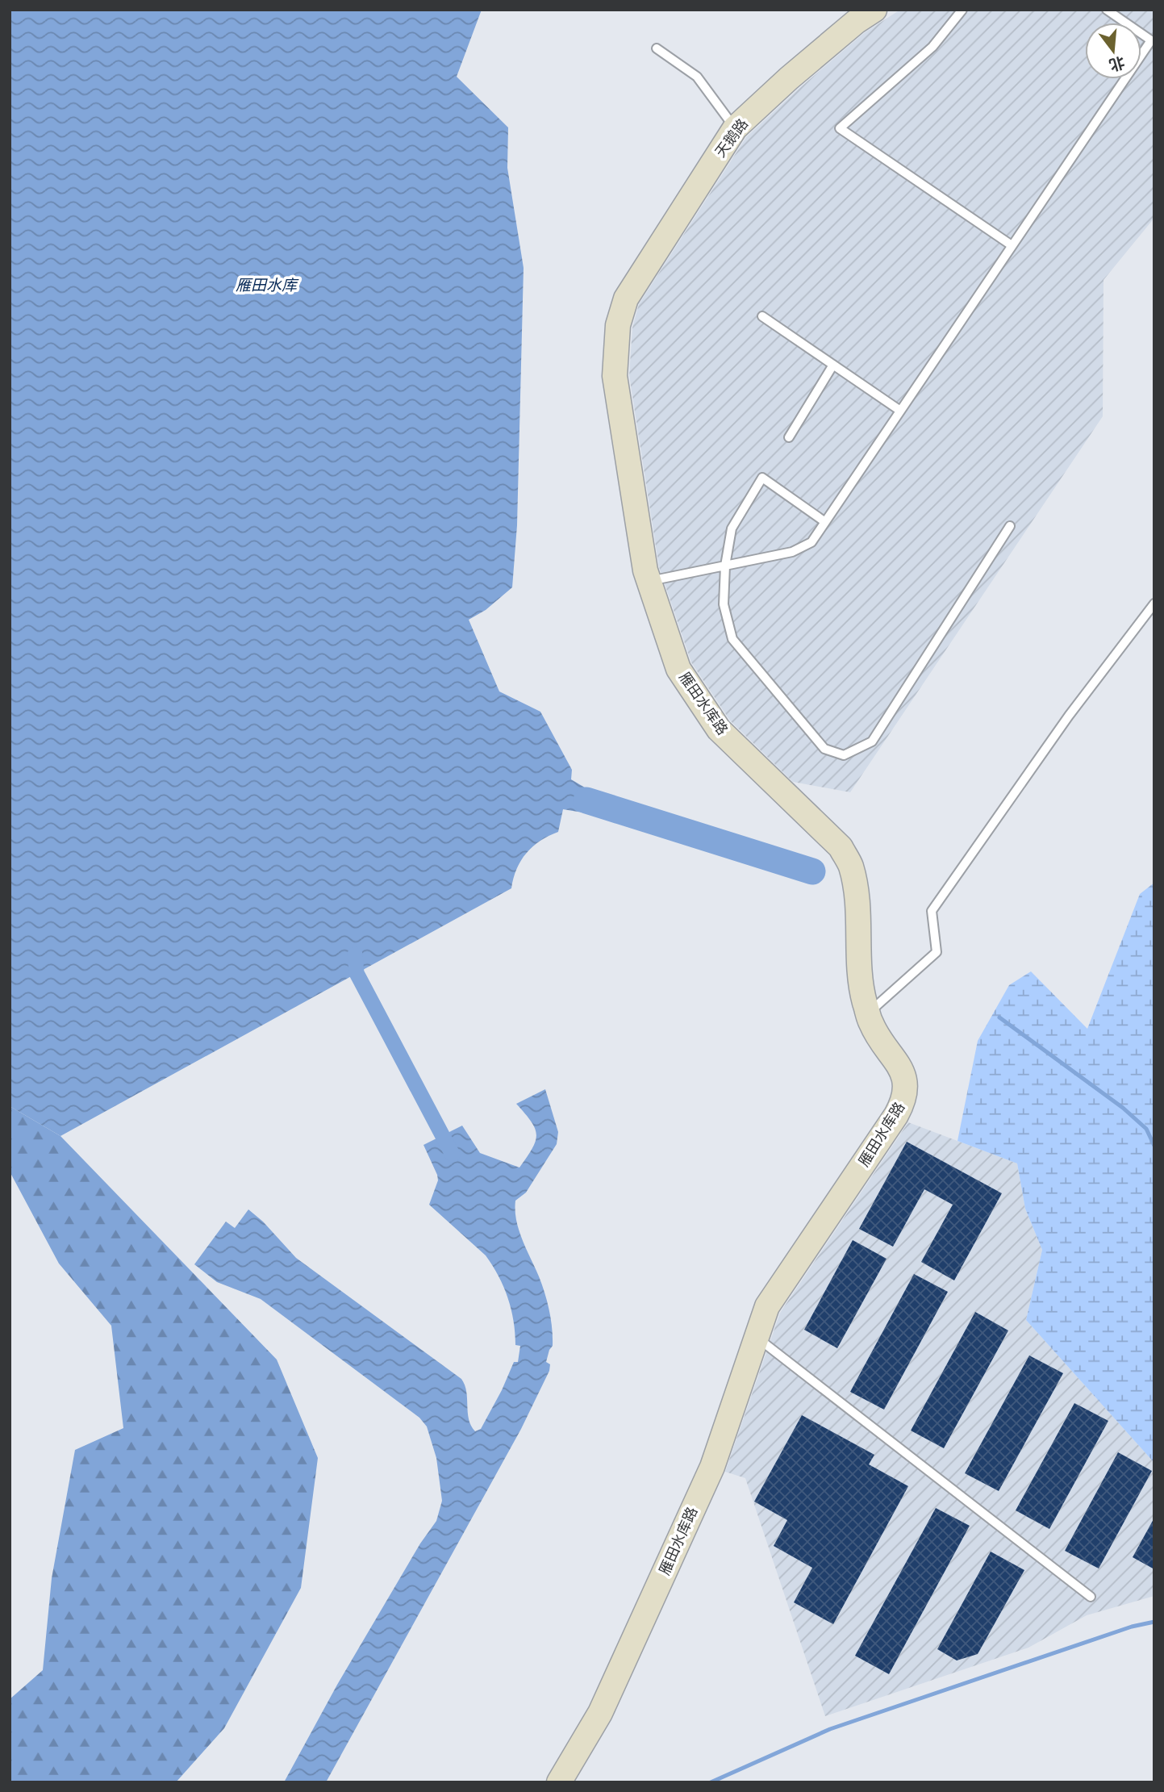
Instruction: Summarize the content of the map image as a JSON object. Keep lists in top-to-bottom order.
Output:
{
  "streets": {
    "main road": ["天鹅路", "雁田水库路"]
  },
  "crossings": [
    ["天鹅路", "雁田水库路"]
  ],
  "water": ["雁田水库"],
  "north": "bottom"
}
